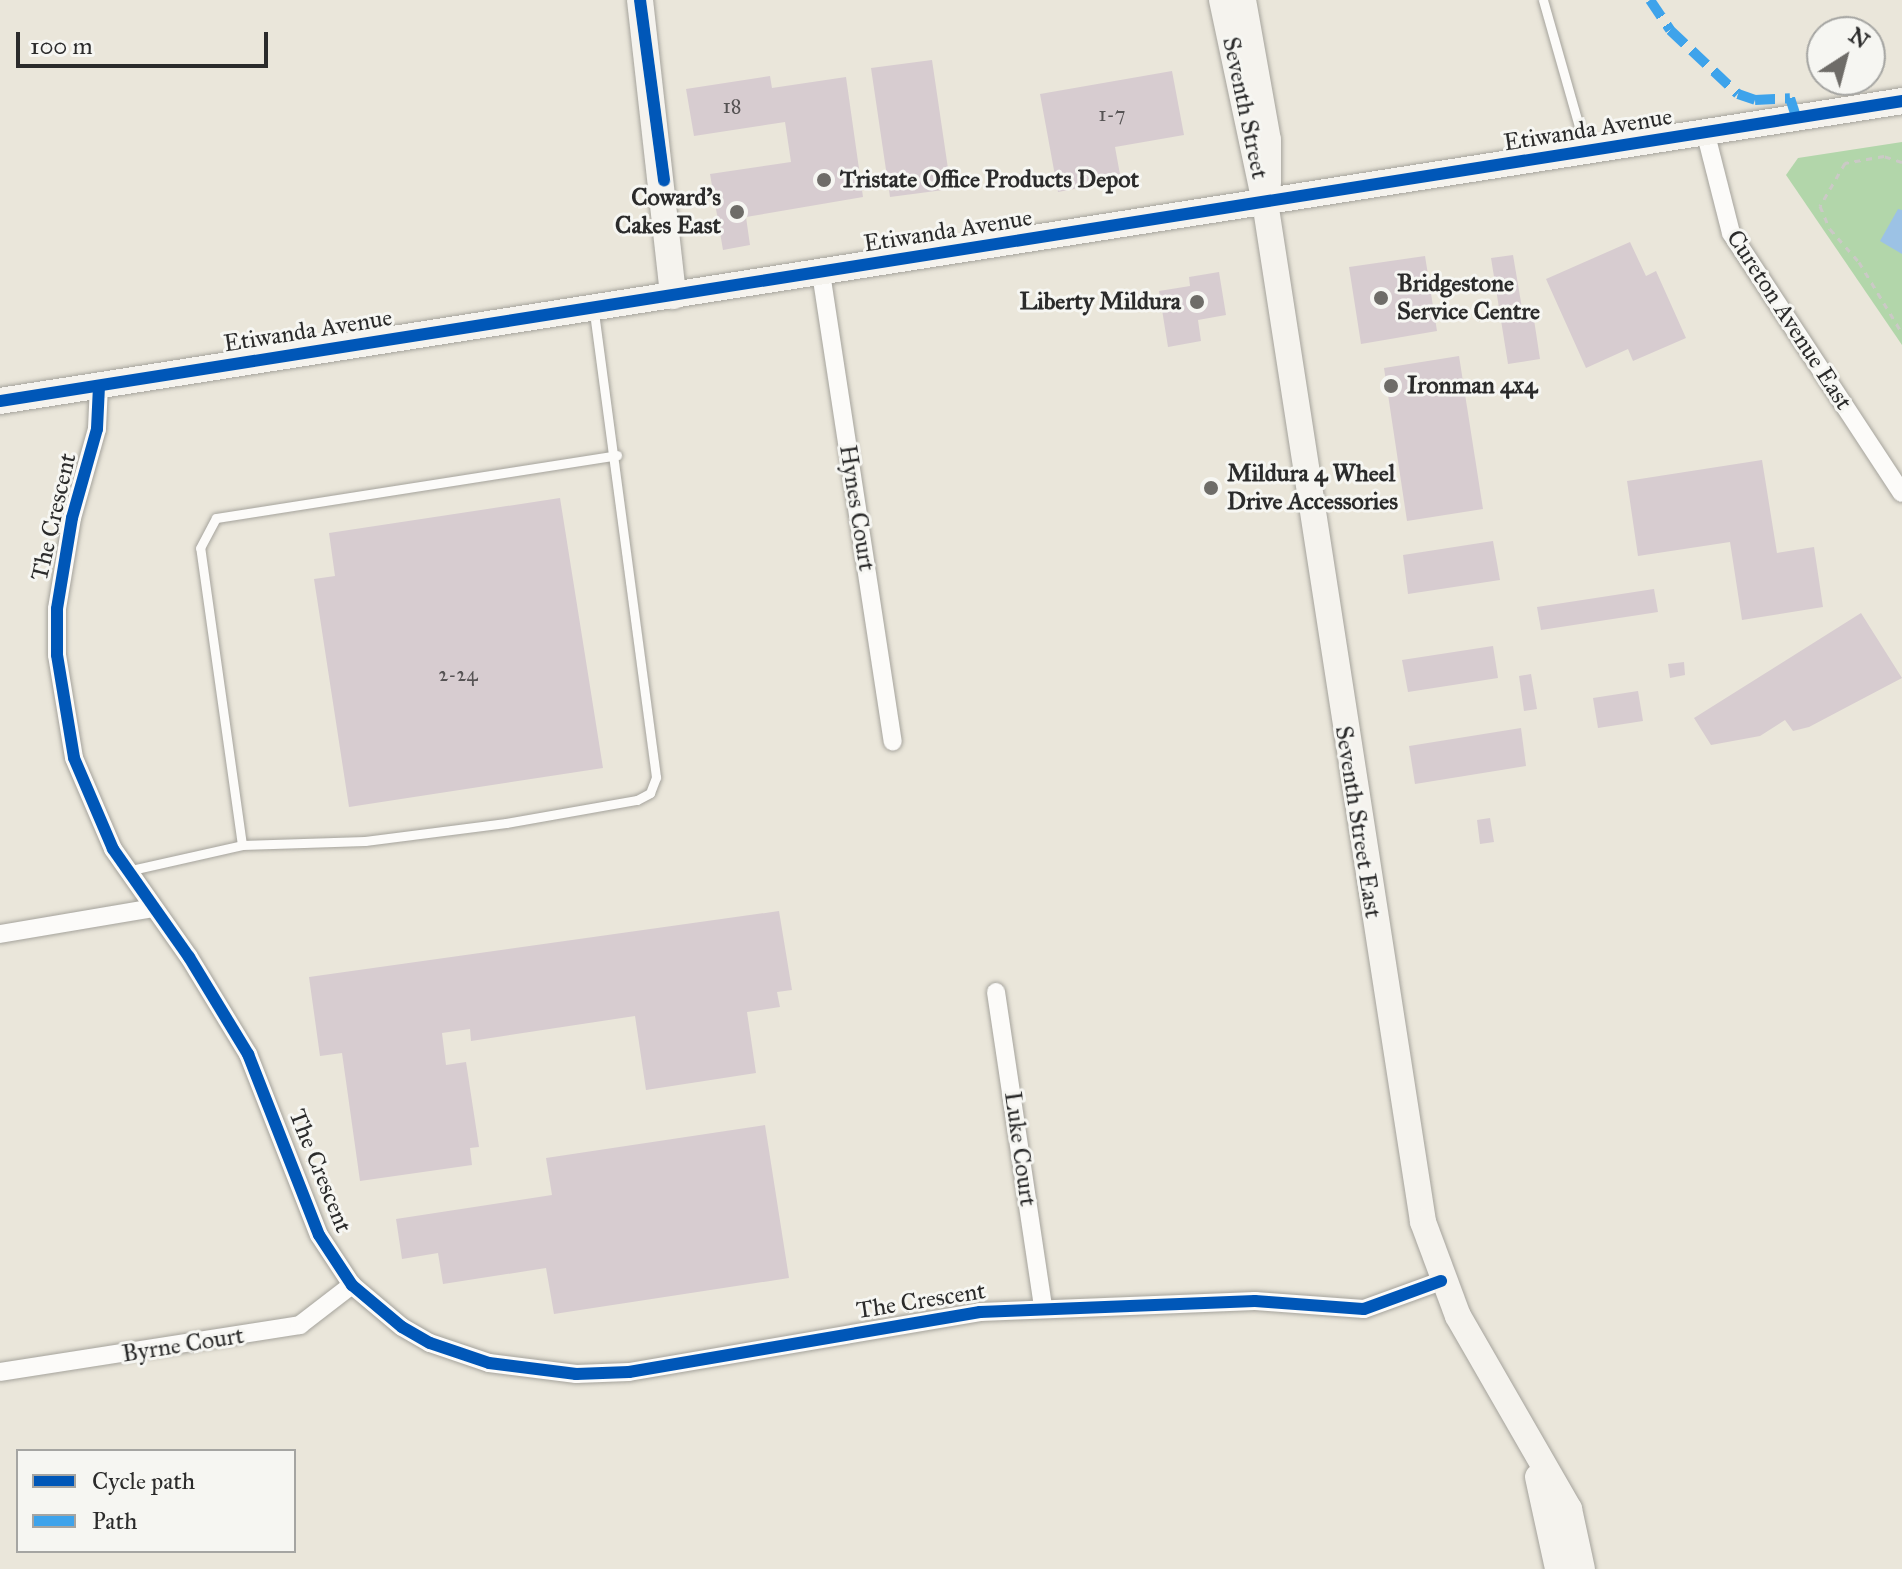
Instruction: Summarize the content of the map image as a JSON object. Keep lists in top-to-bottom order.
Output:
{
  "streets": {
    "street": [
      "Seventh Street",
      "Etiwanda Avenue",
      "Cureton Avenue East",
      "Hynes Court",
      "The Crescent",
      "Seventh Street East",
      "Luke Court",
      "Byrne Court"
    ]
  },
  "crossings": [
    ["Seventh Street", "Etiwanda Avenue"],
    ["Seventh Street", "Seventh Street East"],
    ["Etiwanda Avenue", "Cureton Avenue East"],
    ["Etiwanda Avenue", "Hynes Court"],
    ["Etiwanda Avenue", "The Crescent"],
    ["Etiwanda Avenue", "Seventh Street East"],
    ["The Crescent", "Seventh Street East"],
    ["The Crescent", "Luke Court"],
    ["The Crescent", "Byrne Court"]
  ],
  "places": [
    "Tristate Office Products Depot",
    "Coward's Cakes East",
    "Bridgestone Service Centre",
    "Liberty Mildura",
    "Ironman 4x4",
    "Mildura 4 Wheel Drive Accessories"
  ],
  "house_numbers": ["18", "1-7", "2-24"],
  "legend": ["Cycle path", "Path"],
  "scale_bar": "100 m",
  "north": "top right"
}
